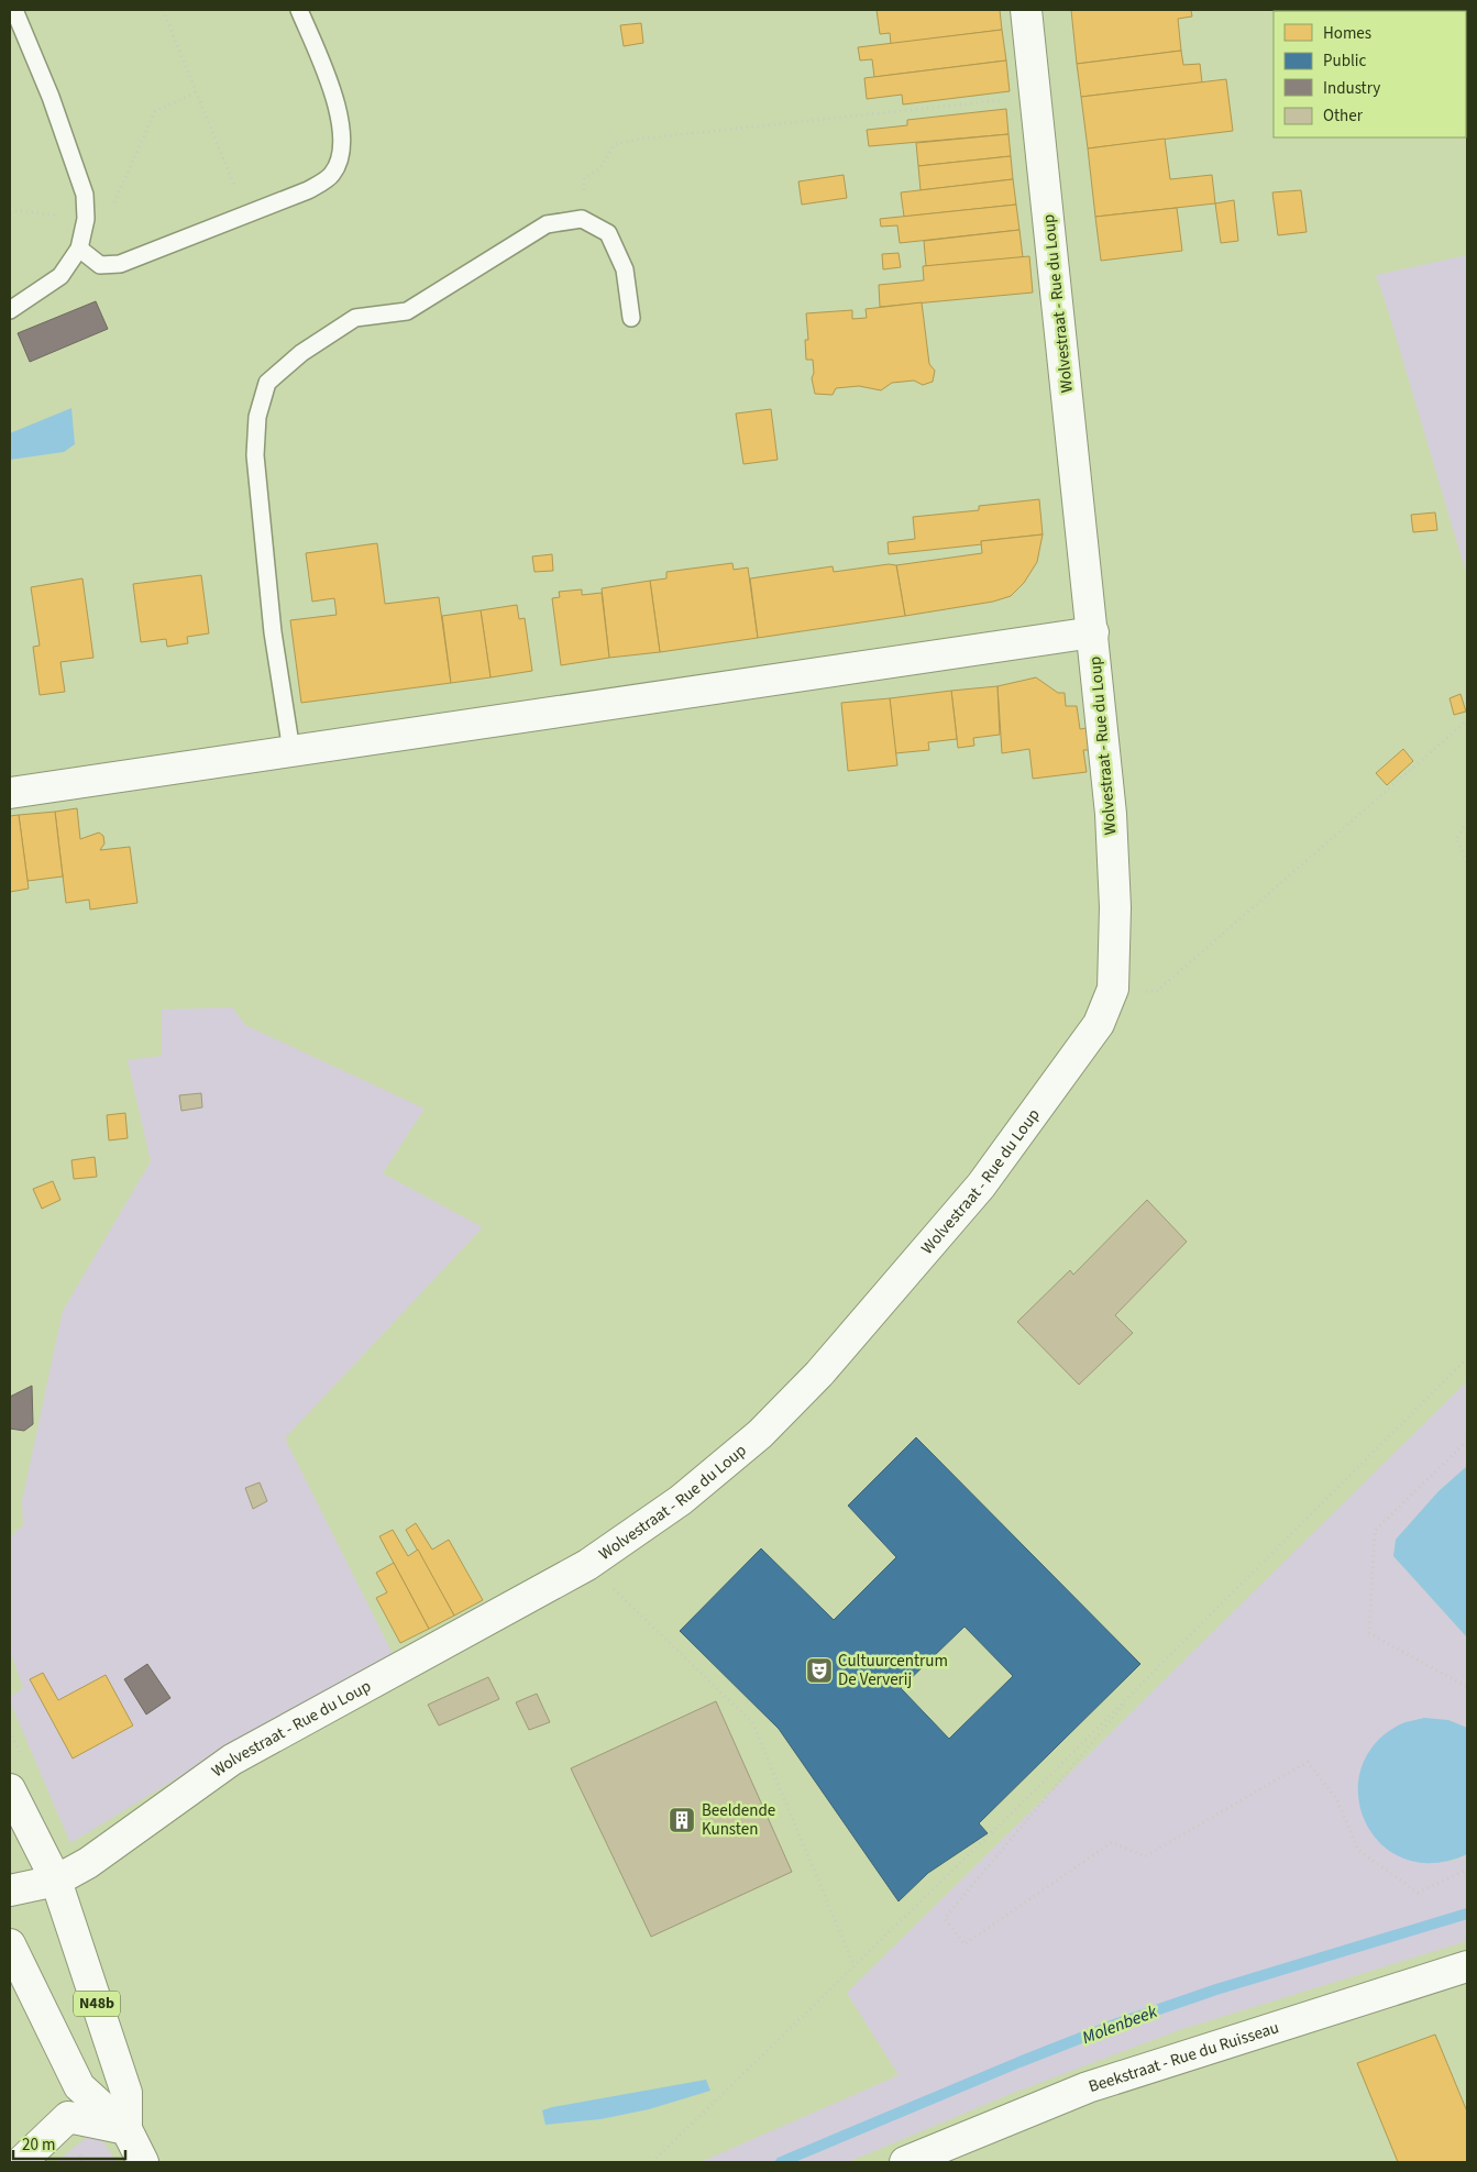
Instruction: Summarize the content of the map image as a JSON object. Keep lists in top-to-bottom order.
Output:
{
  "streets": {
    "street": ["Wolvestraat - Rue du Loup", "N48b", "Beekstraat - Rue du Ruisseau"]
  },
  "crossings": [
    ["Wolvestraat - Rue du Loup", "N48b"]
  ],
  "water": ["Molenbeek"],
  "places": {
    "theatre": ["Cultuurcentrum De Ververij"],
    "building": ["Beeldende Kunsten"]
  },
  "legend": [
    "Homes",
    "Public",
    "Industry",
    "Other"
  ],
  "scale_bar": "20 m"
}
